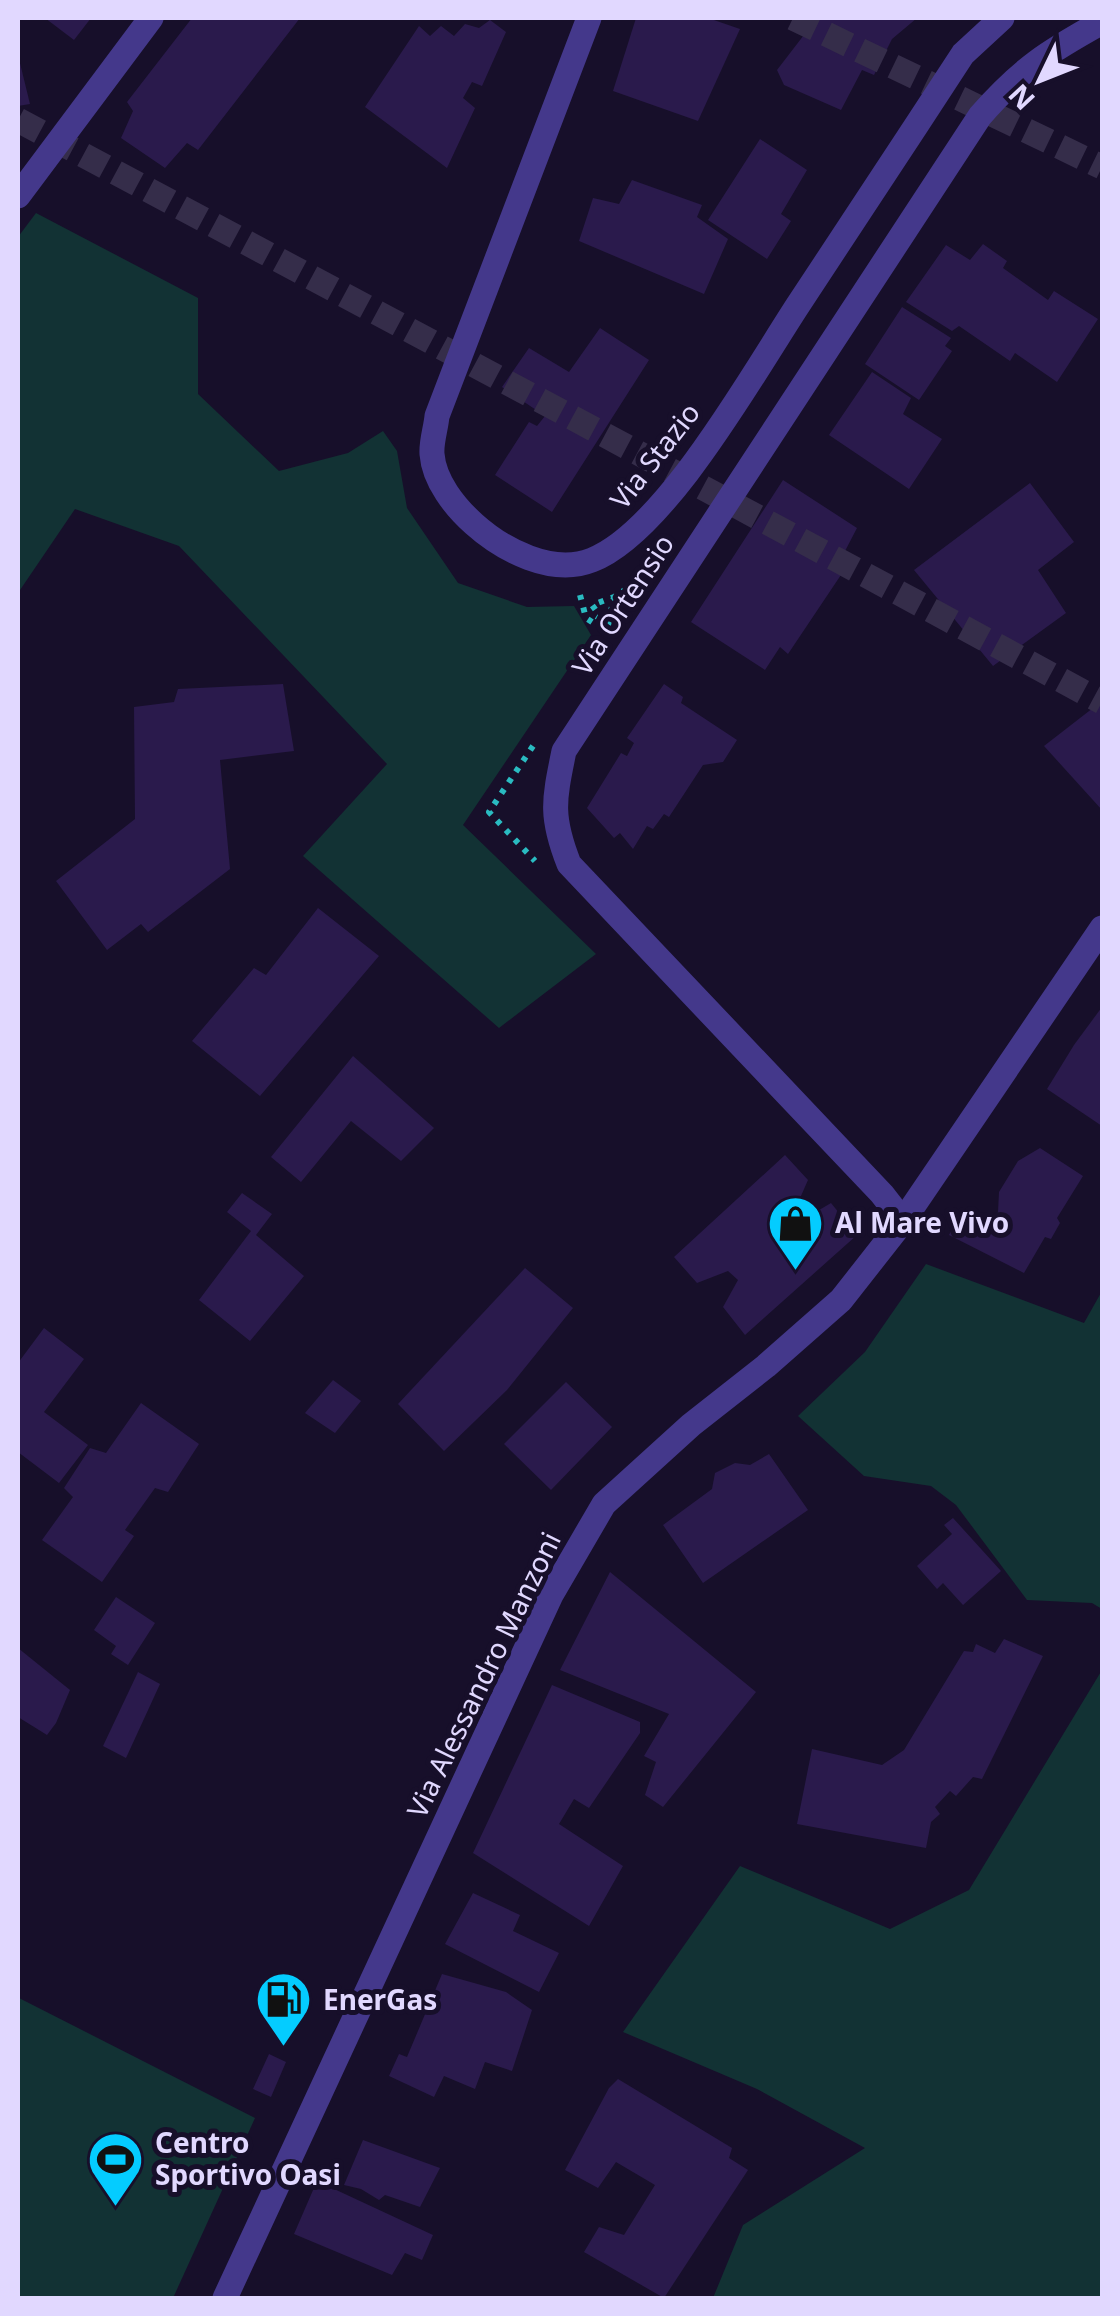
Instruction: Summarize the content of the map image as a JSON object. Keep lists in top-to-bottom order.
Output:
{
  "streets": {
    "street": ["Via Stazio", "Via Ortensio", "Via Alessandro Manzoni"]
  },
  "crossings": [
    ["Via Ortensio", "Via Alessandro Manzoni"]
  ],
  "places": {
    "shop": ["Al Mare Vivo"],
    "fuel station": ["EnerGas"],
    "sports": ["Centro Sportivo Oasi"]
  },
  "north": "bottom left"
}
